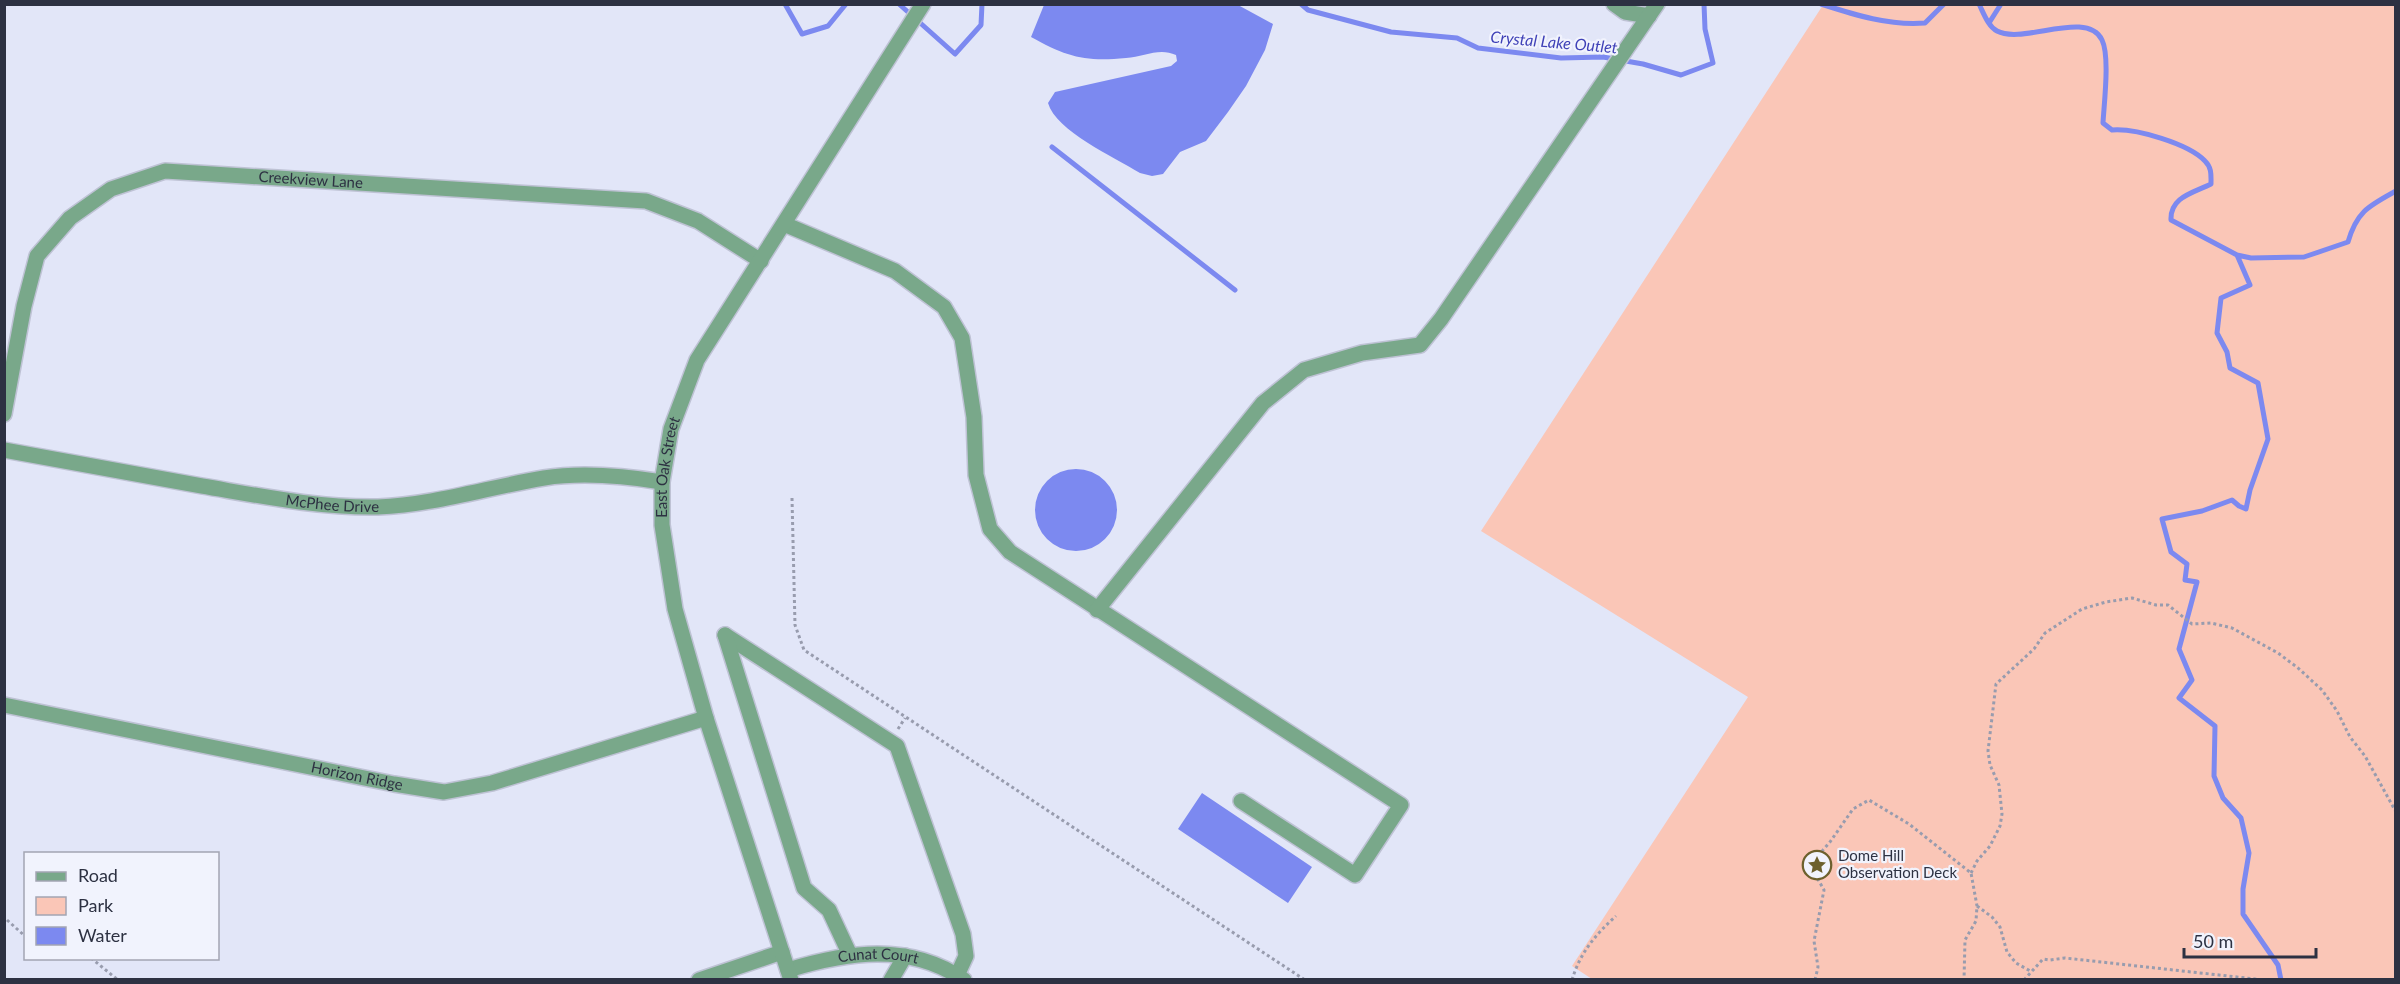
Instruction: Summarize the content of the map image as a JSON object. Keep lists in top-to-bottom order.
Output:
{
  "streets": {
    "street": [
      "Creekview Lane",
      "East Oak Street",
      "McPhee Drive",
      "Horizon Ridge",
      "Cunat Court"
    ]
  },
  "crossings": [
    ["Creekview Lane", "East Oak Street"],
    ["East Oak Street", "McPhee Drive"],
    ["East Oak Street", "Horizon Ridge"],
    ["East Oak Street", "Cunat Court"]
  ],
  "water": ["Crystal Lake Outlet"],
  "places": {
    "place": ["Dome Hill Observation Deck"]
  },
  "legend": ["Road", "Park", "Water"],
  "scale_bar": "50 m"
}
